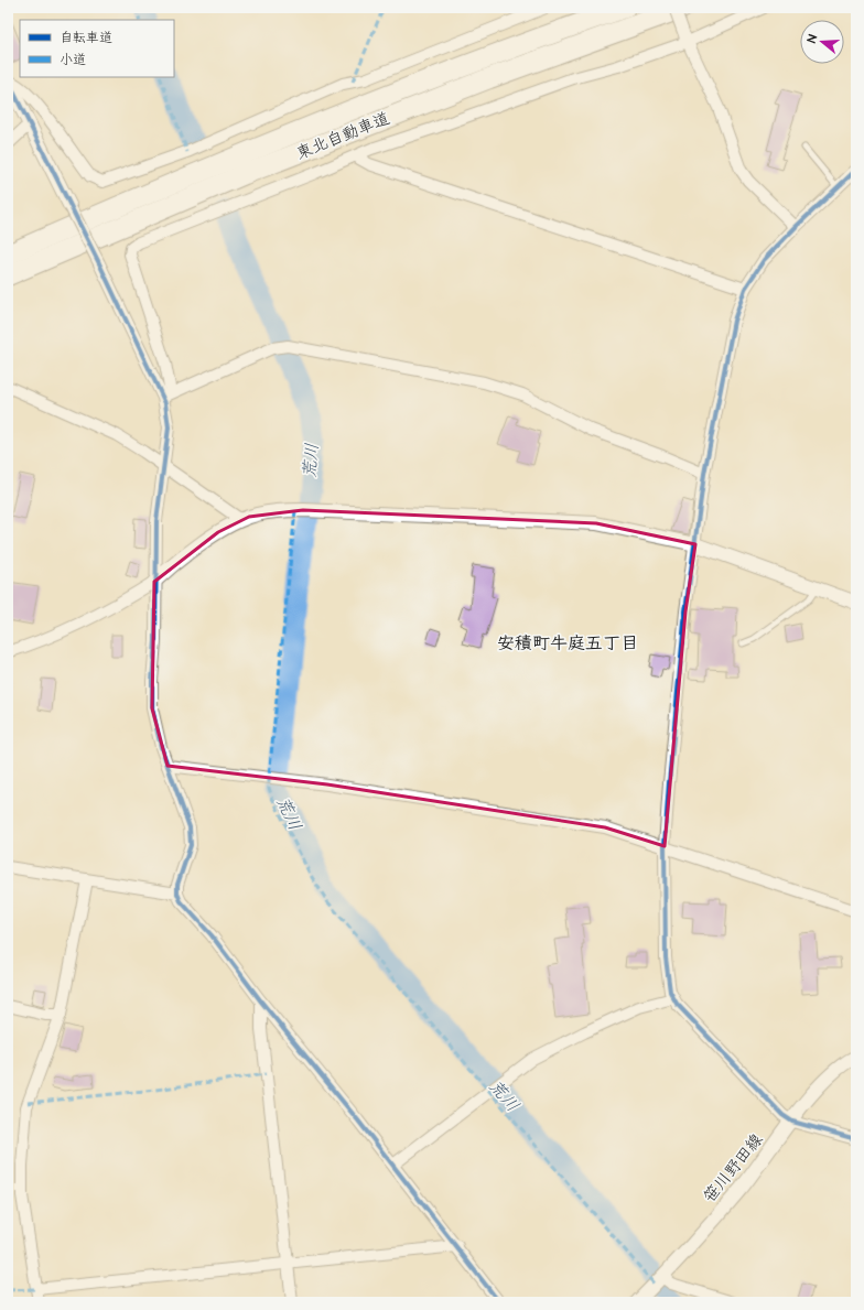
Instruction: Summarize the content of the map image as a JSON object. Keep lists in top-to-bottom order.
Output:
{
  "streets": {
    "highway": ["東北自動車道"],
    "street": ["笹川野田線"]
  },
  "districts": ["安積町牛庭五丁目"],
  "water": ["荒川"],
  "legend": ["自転車道", "小道"],
  "north": "left"
}
